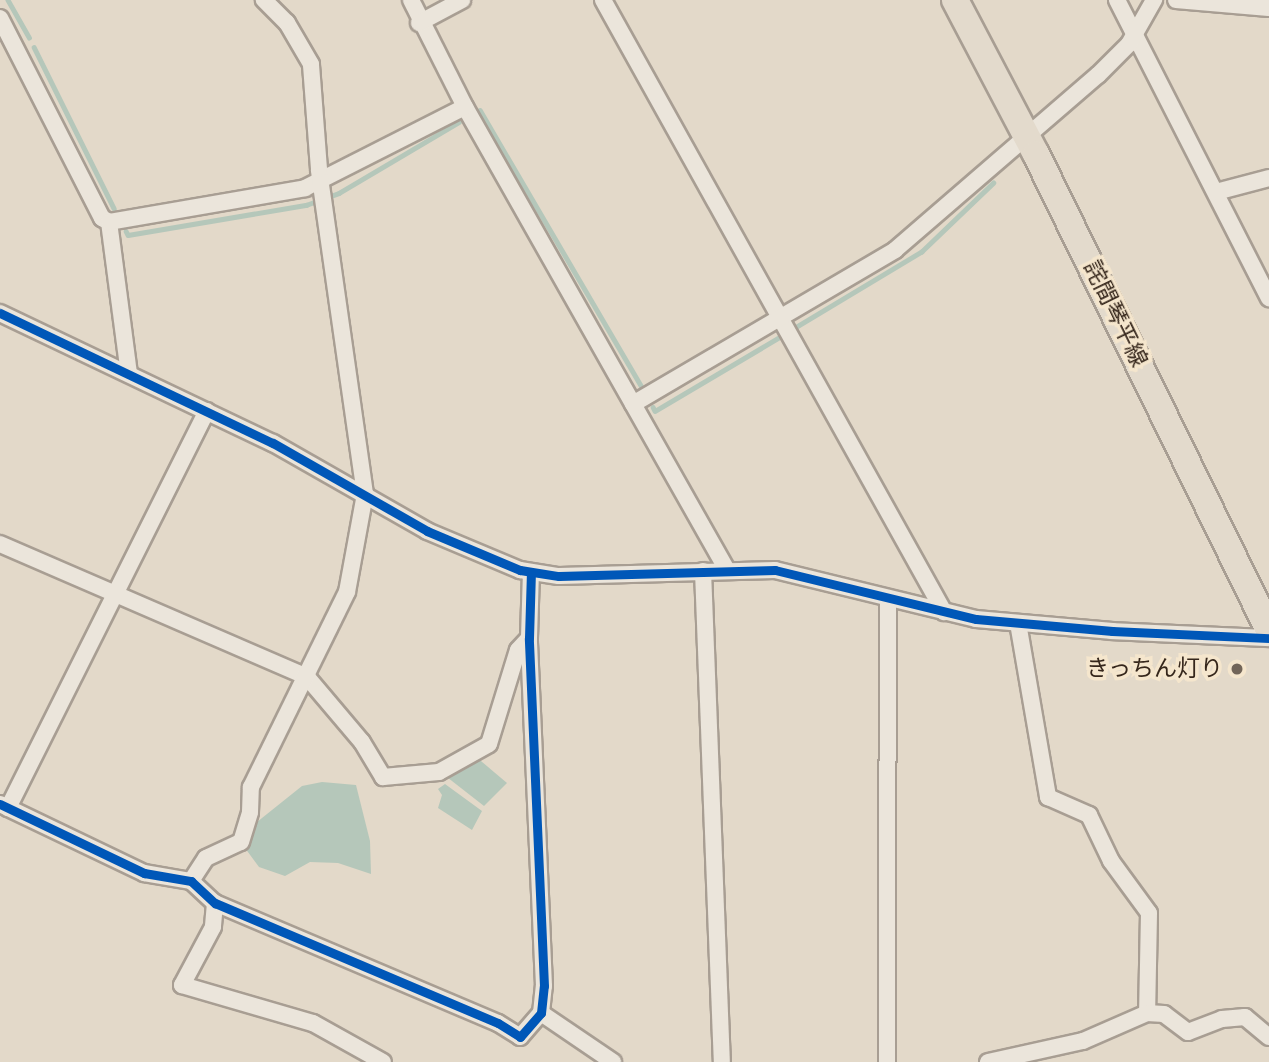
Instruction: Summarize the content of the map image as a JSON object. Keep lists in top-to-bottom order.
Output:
{
  "streets": {
    "main road": ["詫間琴平線"]
  },
  "places": ["きっちん灯り"]
}
